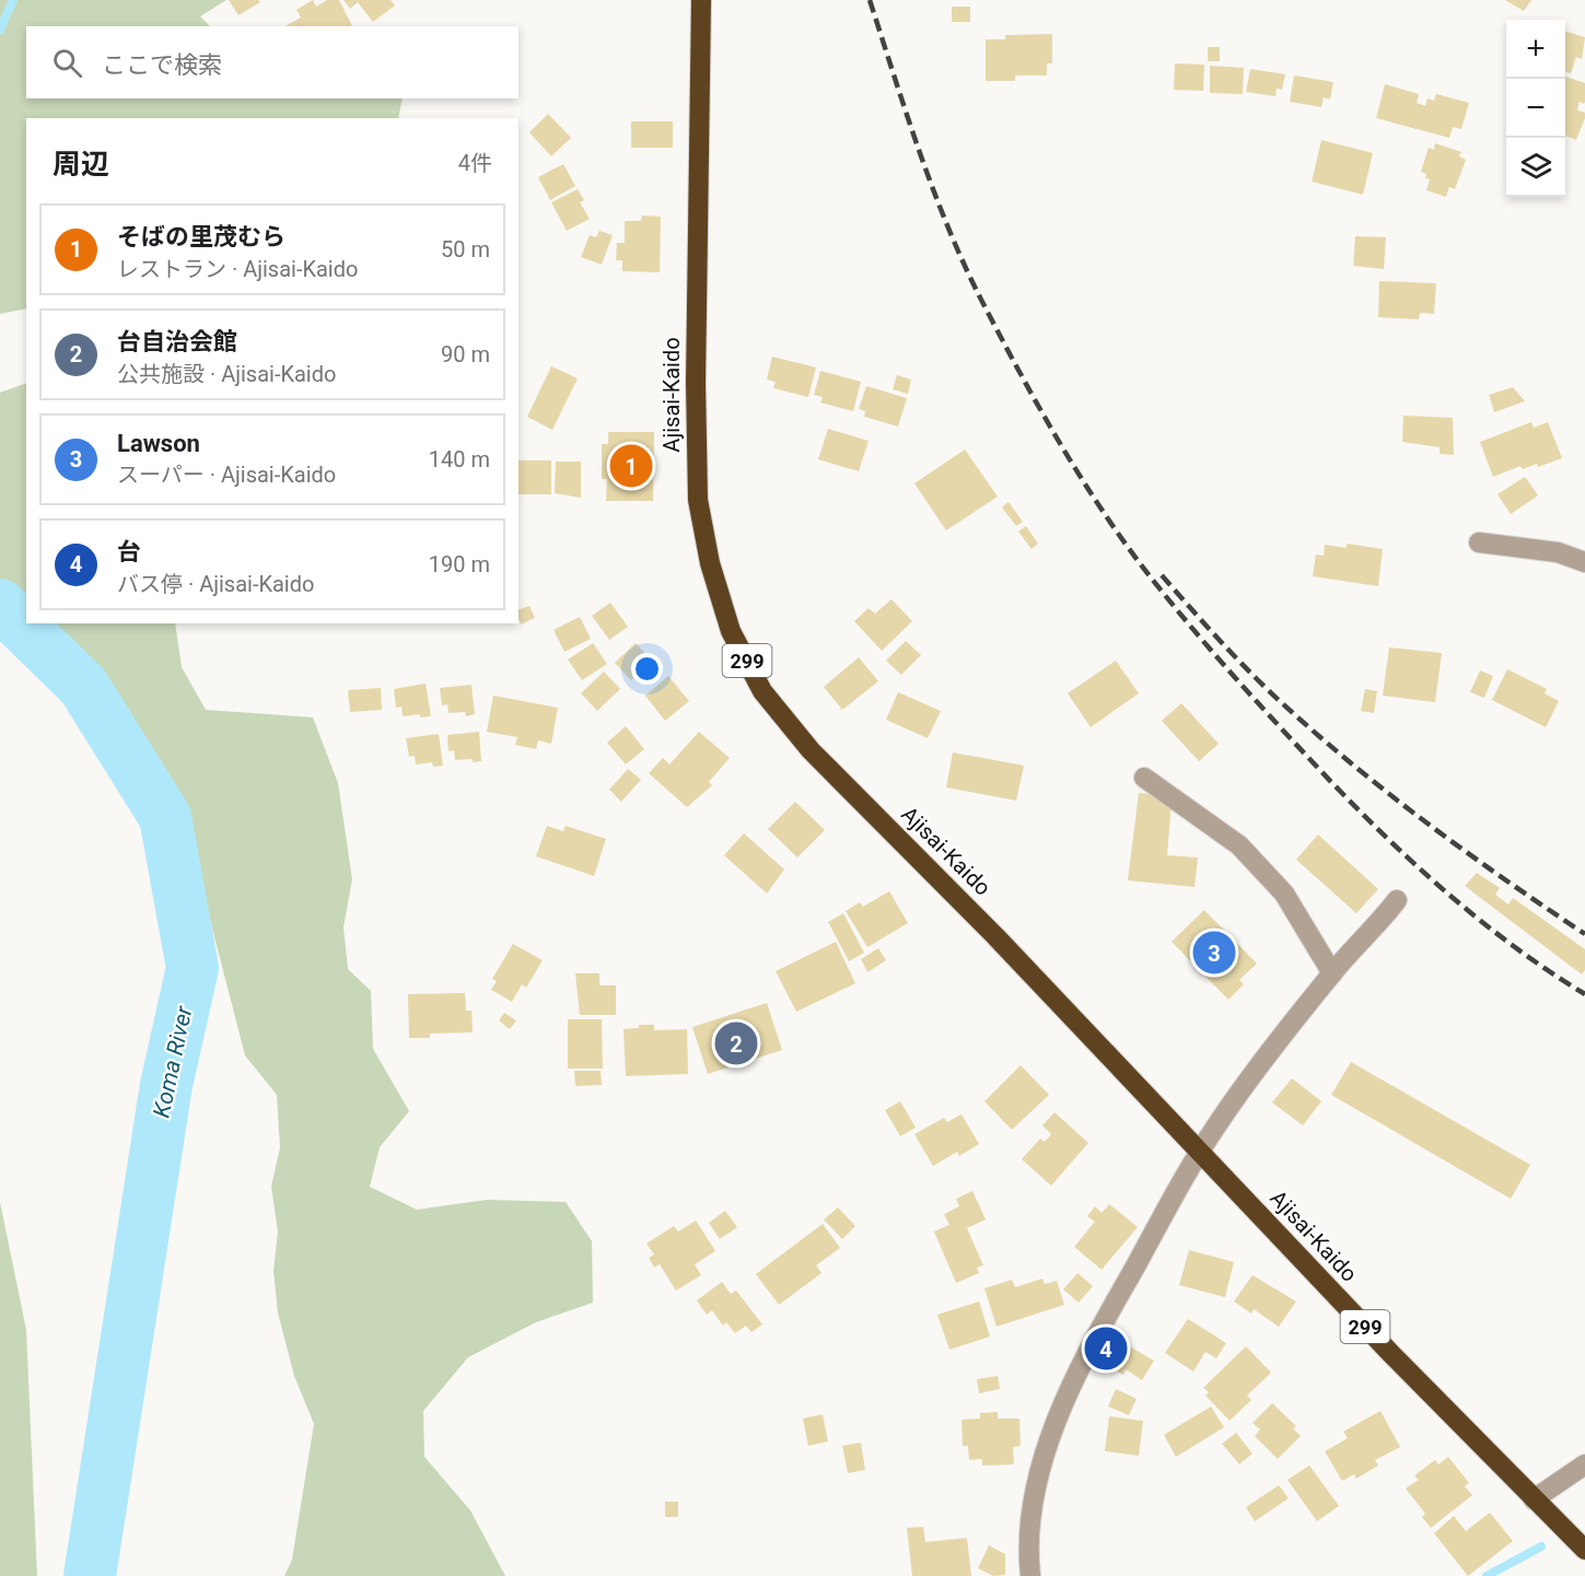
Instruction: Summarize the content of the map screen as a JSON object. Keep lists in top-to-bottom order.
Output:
{
  "streets": {
    "highway": ["Ajisai-Kaido", "299"]
  },
  "water": ["Koma River"],
  "page": {
    "map_buttons": ["+", "−"],
    "search": "ここで検索",
    "heading": ["周辺", "4件"],
    "list": [
      {
        "mark": "1",
        "name": "そばの里茂むら",
        "note": "レストラン · Ajisai-Kaido",
        "value": "50 m"
      },
      {
        "mark": "2",
        "name": "台自治会館",
        "note": "公共施設 · Ajisai-Kaido",
        "value": "90 m"
      },
      {
        "mark": "3",
        "name": "Lawson",
        "note": "スーパー · Ajisai-Kaido",
        "value": "140 m"
      },
      {
        "mark": "4",
        "name": "台",
        "note": "バス停 · Ajisai-Kaido",
        "value": "190 m"
      }
    ],
    "pins": [
      "1",
      "3",
      "2",
      "4"
    ]
  }
}
